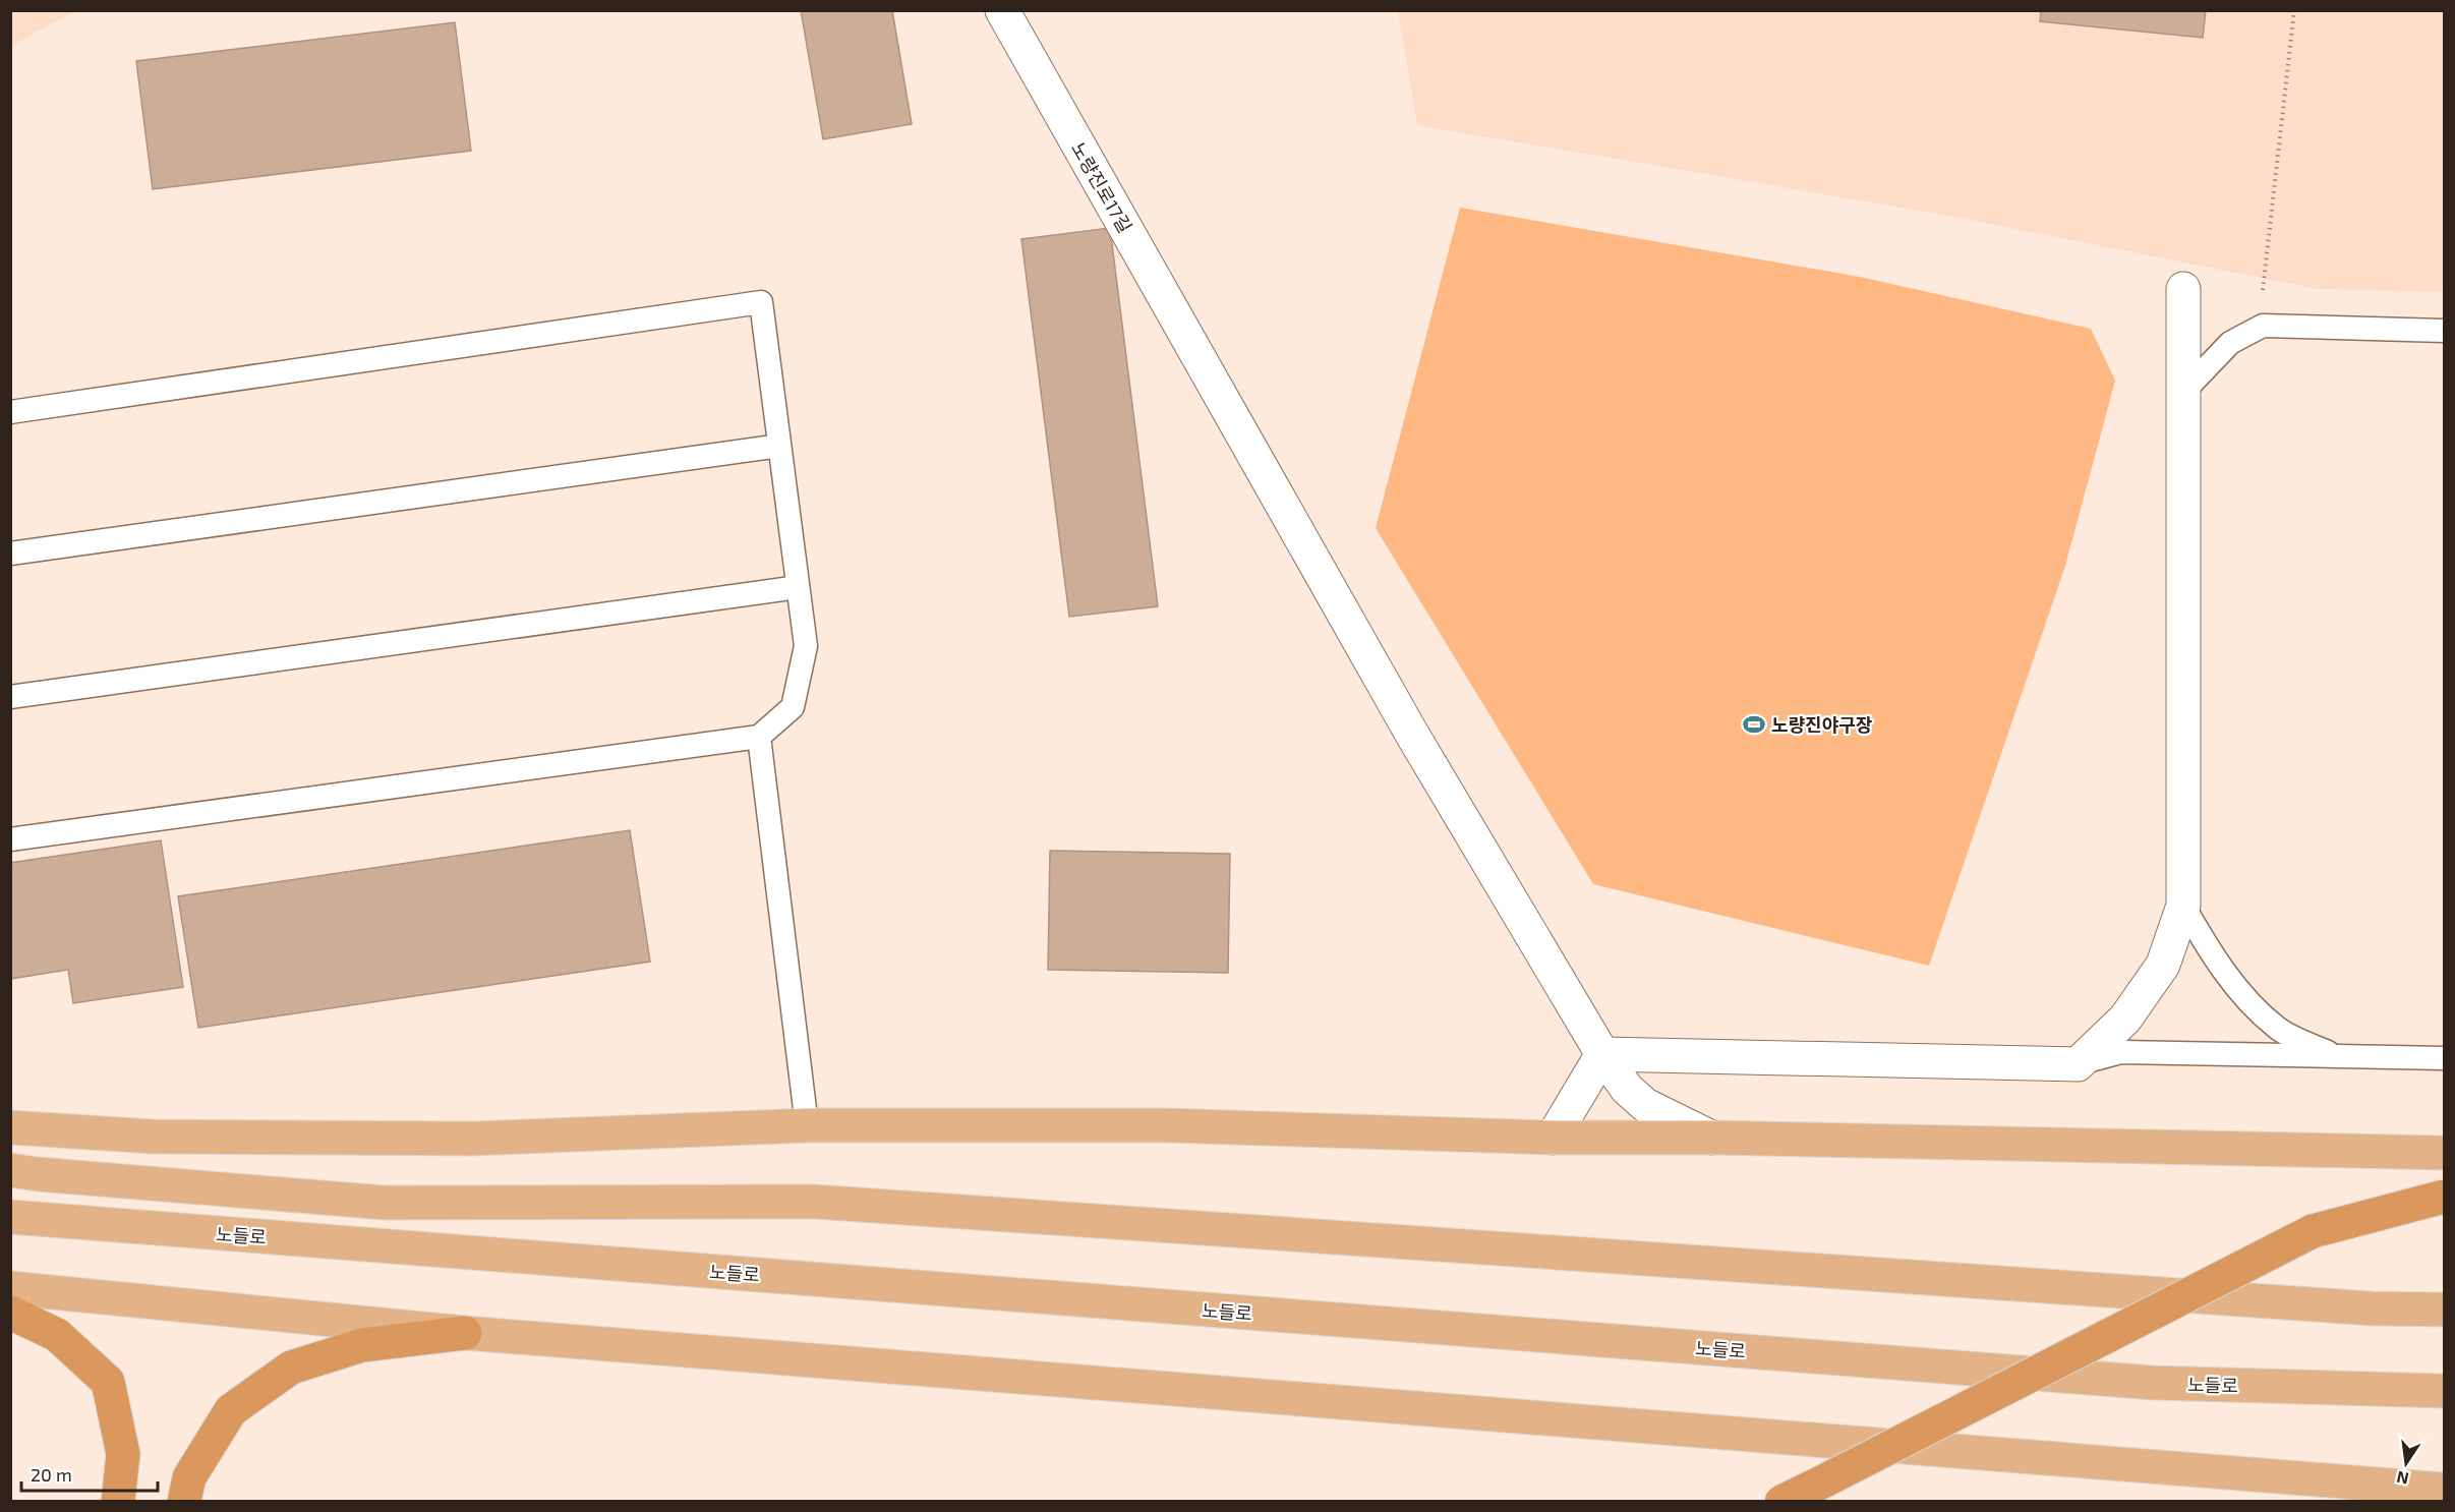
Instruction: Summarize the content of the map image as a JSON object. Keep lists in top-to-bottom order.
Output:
{
  "streets": {
    "main road": ["노들로"],
    "street": ["노량진로17길"]
  },
  "places": {
    "sports": ["노량진야구장"]
  },
  "scale_bar": "20 m",
  "north": "bottom"
}
